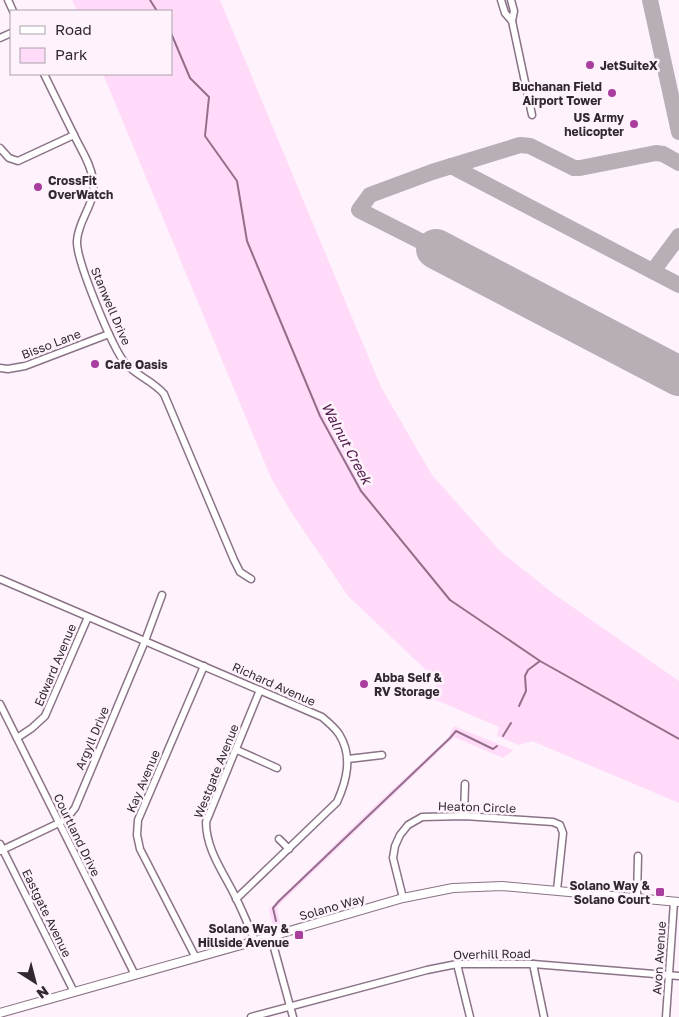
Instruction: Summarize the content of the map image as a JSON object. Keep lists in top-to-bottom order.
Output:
{
  "streets": {
    "street": [
      "Stanwell Drive",
      "Bisso Lane",
      "Edward Avenue",
      "Richard Avenue",
      "Argyll Drive",
      "Westgate Avenue",
      "Kay Avenue",
      "Heaton Circle",
      "Courtland Drive",
      "Solano Way",
      "Eastgate Avenue",
      "Overhill Road",
      "Avon Avenue"
    ]
  },
  "crossings": [
    ["Stanwell Drive", "Bisso Lane"],
    ["Edward Avenue", "Richard Avenue"],
    ["Edward Avenue", "Courtland Drive"],
    ["Richard Avenue", "Argyll Drive"],
    ["Richard Avenue", "Westgate Avenue"],
    ["Richard Avenue", "Kay Avenue"],
    ["Argyll Drive", "Courtland Drive"],
    ["Argyll Drive", "Eastgate Avenue"],
    ["Westgate Avenue", "Solano Way"],
    ["Kay Avenue", "Solano Way"],
    ["Heaton Circle", "Solano Way"],
    ["Courtland Drive", "Solano Way"],
    ["Solano Way", "Eastgate Avenue"],
    ["Solano Way", "Avon Avenue"],
    ["Overhill Road", "Avon Avenue"]
  ],
  "water": ["Walnut Creek"],
  "places": {
    "other": [
      "JetSuiteX",
      "Buchanan Field Airport Tower",
      "US Army helicopter",
      "CrossFit OverWatch",
      "Cafe Oasis",
      "Abba Self & RV Storage"
    ],
    "transit": ["Solano Way & Solano Court", "Solano Way & Hillside Avenue"]
  },
  "legend": ["Road", "Park"],
  "north": "bottom right"
}
